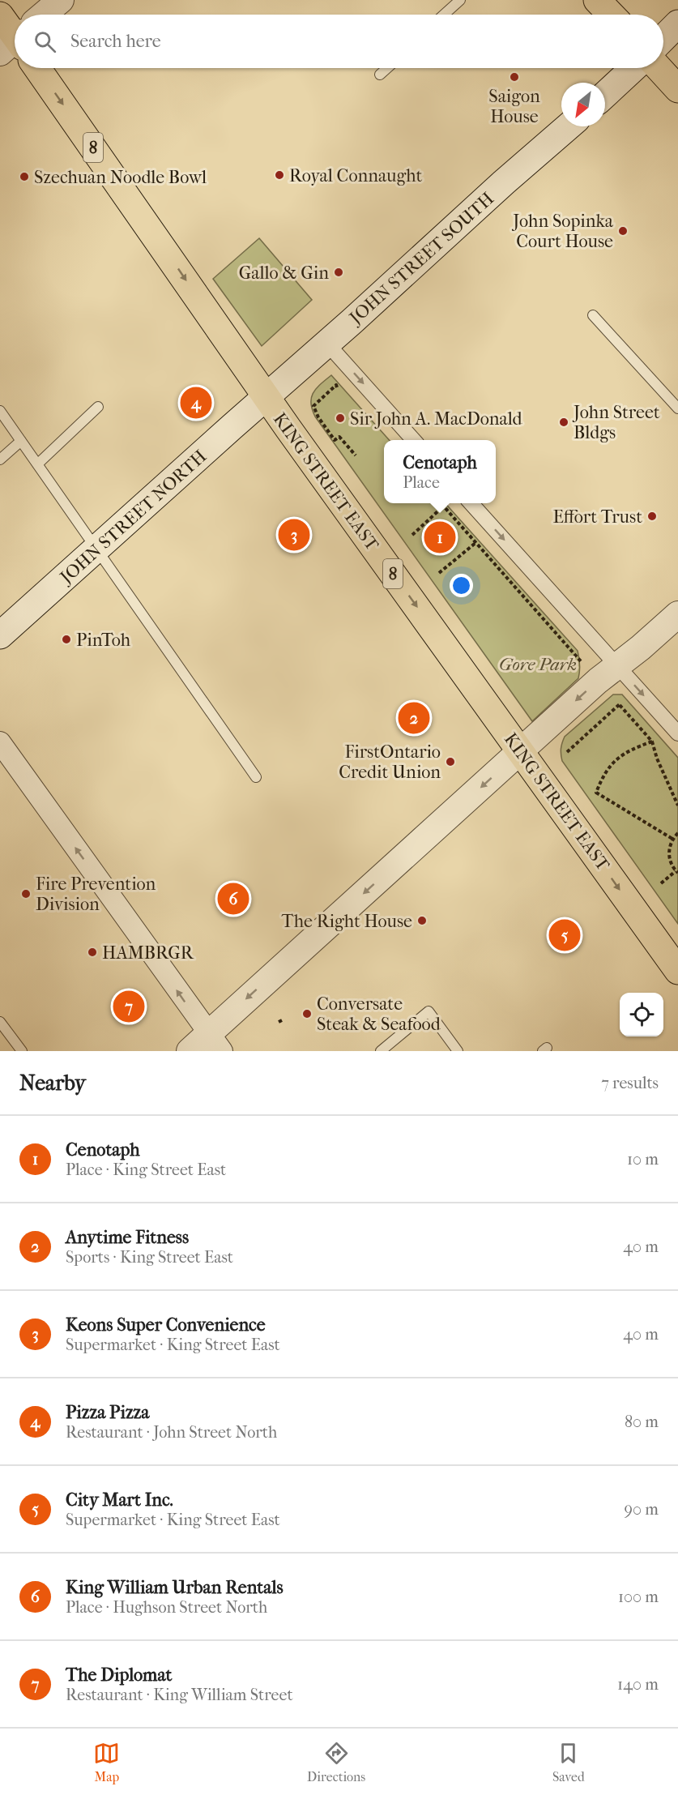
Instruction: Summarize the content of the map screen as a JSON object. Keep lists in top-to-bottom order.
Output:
{
  "streets": {
    "main road": [
      "8",
      "JOHN STREET SOUTH",
      "KING STREET EAST",
      "JOHN STREET NORTH"
    ]
  },
  "crossings": [
    ["JOHN STREET SOUTH", "KING STREET EAST"],
    ["JOHN STREET SOUTH", "JOHN STREET NORTH"],
    ["KING STREET EAST", "JOHN STREET NORTH"]
  ],
  "one_way": ["KING STREET EAST"],
  "parks": ["Gore Park"],
  "places": [
    "Saigon House",
    "Royal Connaught",
    "Szechuan Noodle Bowl",
    "John Sopinka Court House",
    "Gallo & Gin",
    "Sir John A. MacDonald",
    "John Street Bldgs",
    "Effort Trust",
    "PinToh",
    "FirstOntario Credit Union",
    "Fire Prevention Division",
    "The Right House",
    "HAMBRGR",
    "Conversate Steak & Seafood"
  ],
  "north": "bottom left",
  "page": {
    "search": "Search here",
    "pins": [
      "4",
      "3",
      "1",
      "2",
      "6",
      "5",
      "7"
    ],
    "popup": ["Cenotaph", "Place"],
    "heading": ["Nearby", "7 results"],
    "list": [
      {
        "mark": "1",
        "name": "Cenotaph",
        "note": "Place · King Street East",
        "value": "10 m"
      },
      {
        "mark": "2",
        "name": "Anytime Fitness",
        "note": "Sports · King Street East",
        "value": "40 m"
      },
      {
        "mark": "3",
        "name": "Keons Super Convenience",
        "note": "Supermarket · King Street East",
        "value": "40 m"
      },
      {
        "mark": "4",
        "name": "Pizza Pizza",
        "note": "Restaurant · John Street North",
        "value": "80 m"
      },
      {
        "mark": "5",
        "name": "City Mart Inc.",
        "note": "Supermarket · King Street East",
        "value": "90 m"
      },
      {
        "mark": "6",
        "name": "King William Urban Rentals",
        "note": "Place · Hughson Street North",
        "value": "100 m"
      },
      {
        "mark": "7",
        "name": "The Diplomat",
        "note": "Restaurant · King William Street",
        "value": "140 m"
      }
    ],
    "nav": ["Map", "Directions", "Saved"]
  }
}
